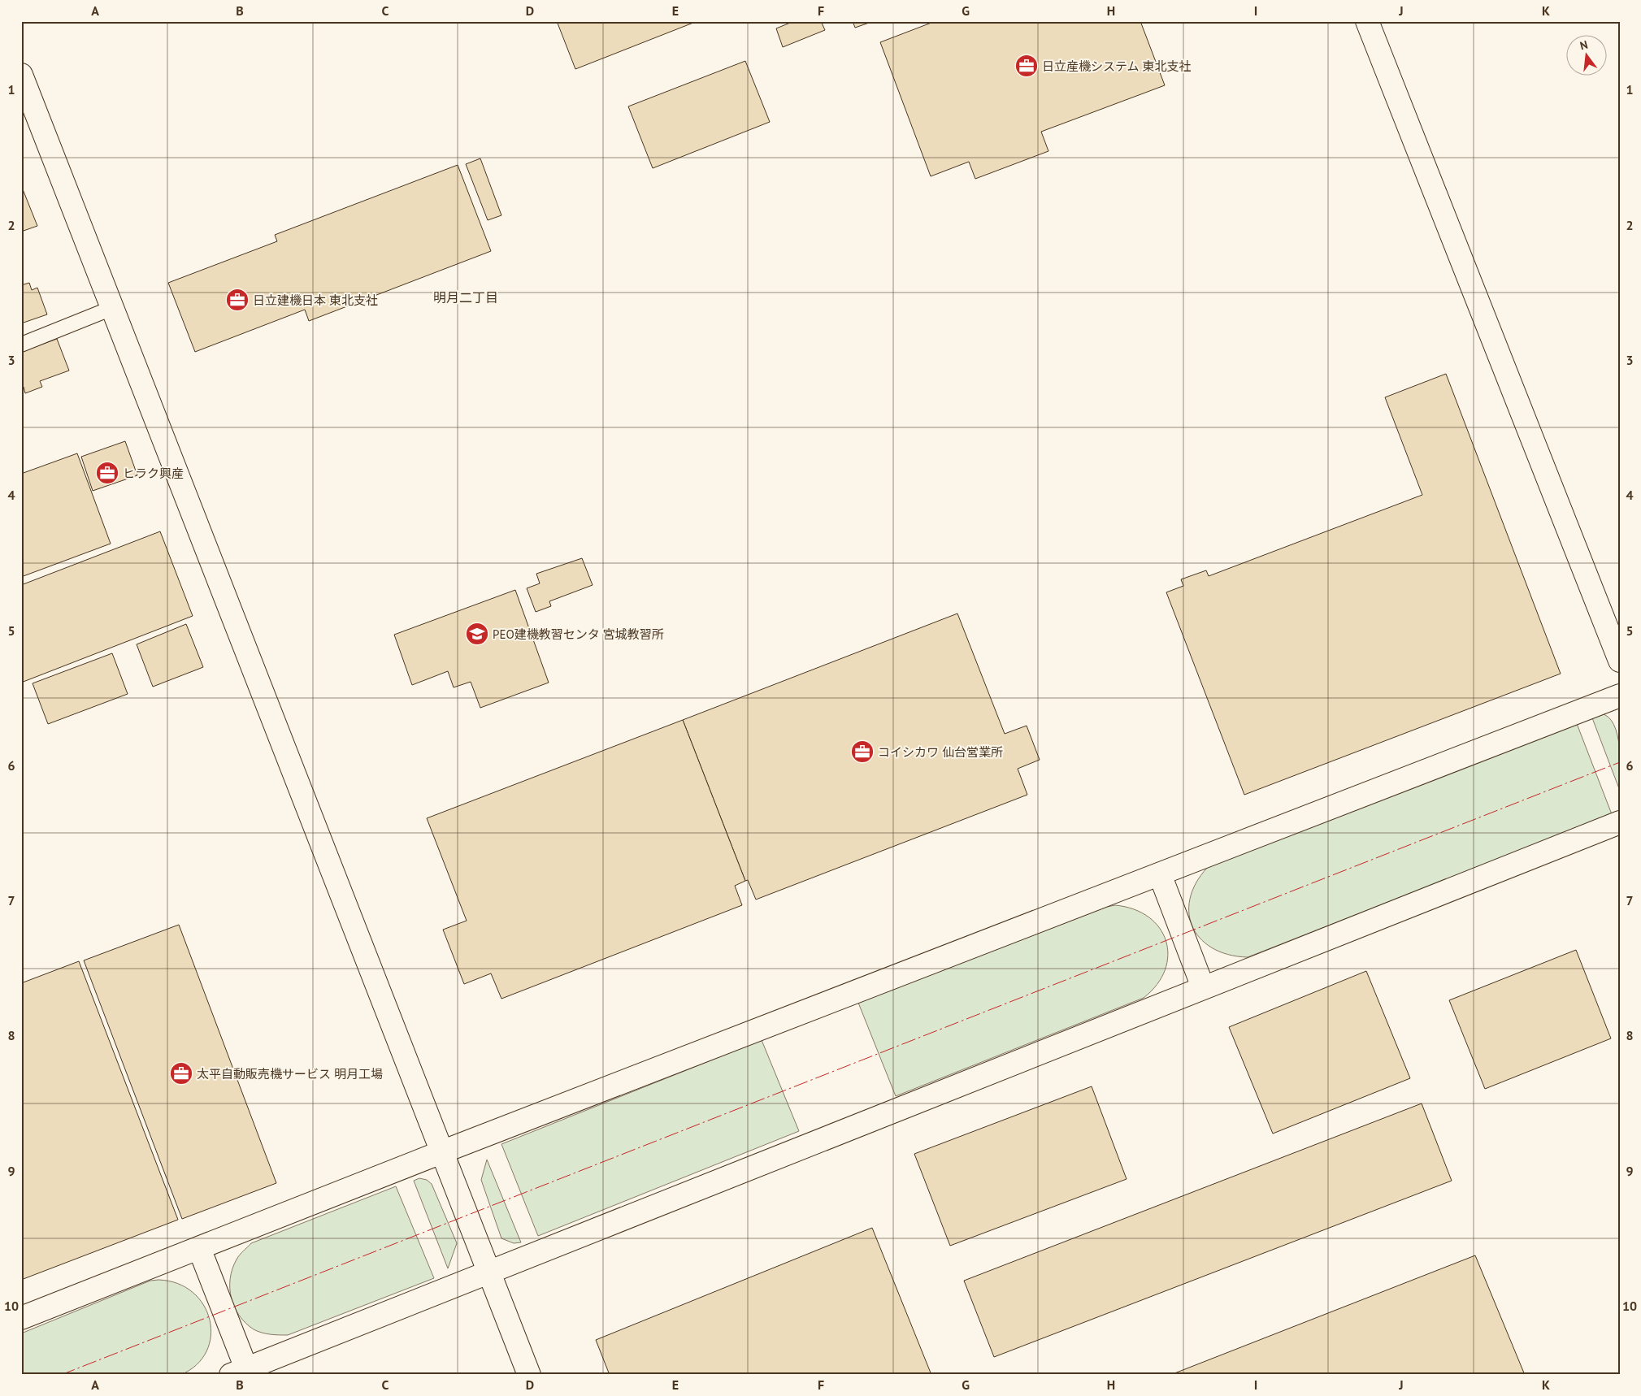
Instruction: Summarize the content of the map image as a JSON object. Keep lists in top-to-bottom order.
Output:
{
  "districts": ["明月二丁目"],
  "places": {
    "office": [
      "日立産機システム 東北支社",
      "日立建機日本 東北支社",
      "ヒラク興産",
      "コイシカワ 仙台営業所",
      "太平自動販売機サービス 明月工場"
    ],
    "school or university": ["PEO建機教習センタ 宮城教習所"]
  },
  "north": "top",
  "grid": {
    "columns": [
      "A",
      "B",
      "C",
      "D",
      "E",
      "F",
      "G",
      "H",
      "I",
      "J",
      "K"
    ],
    "rows": [
      "1",
      "2",
      "3",
      "4",
      "5",
      "6",
      "7",
      "8",
      "9",
      "10"
    ]
  }
}
